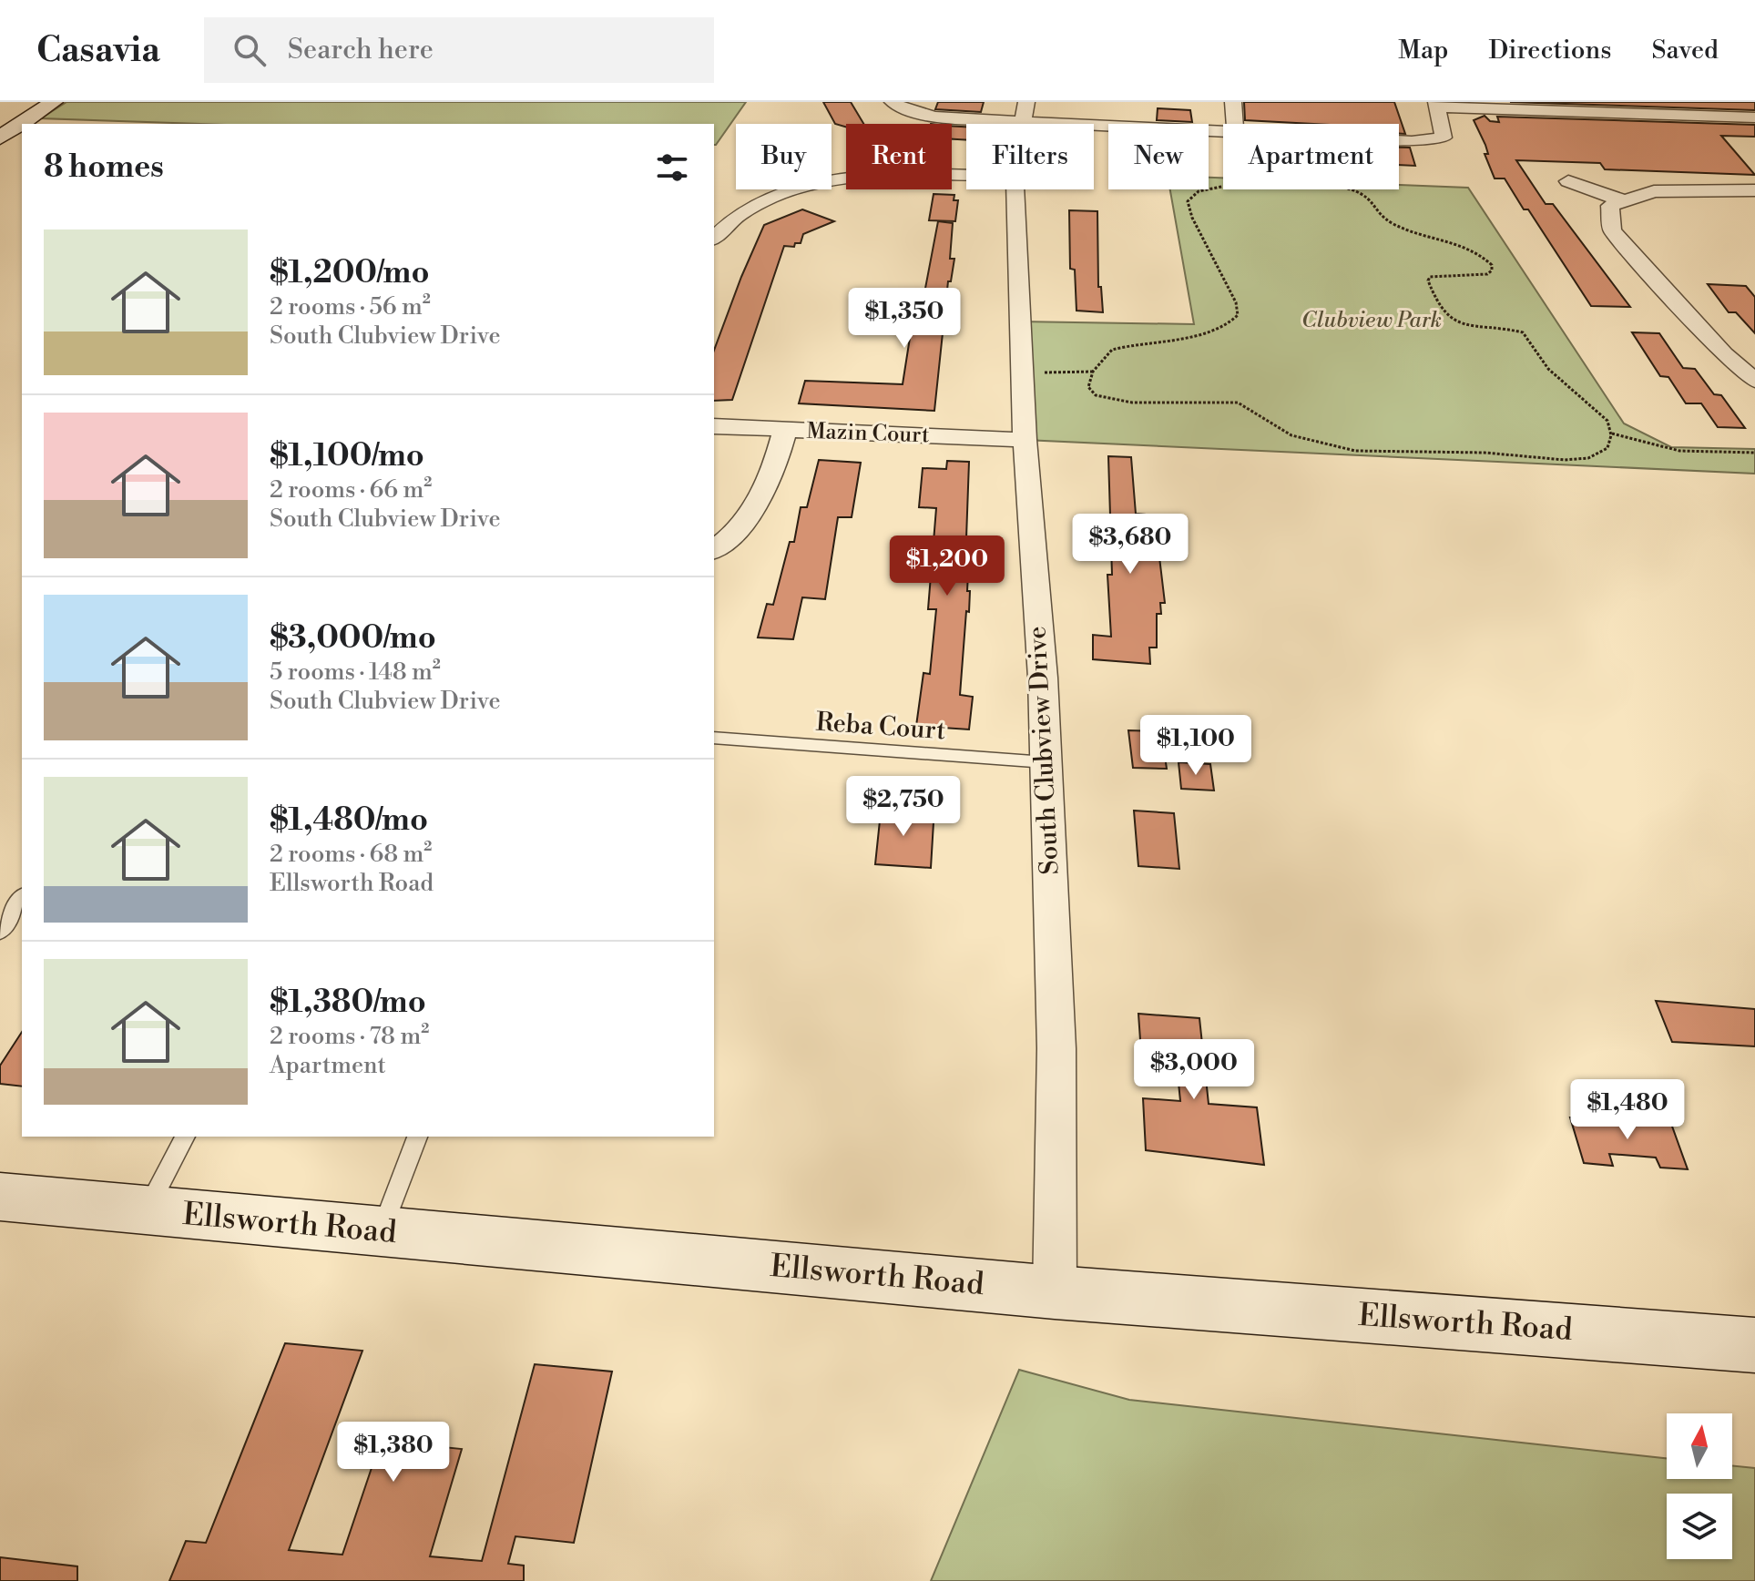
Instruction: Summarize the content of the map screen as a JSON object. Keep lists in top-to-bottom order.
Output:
{
  "streets": {
    "main road": ["Ellsworth Road"],
    "street": ["Mazin Court", "South Clubview Drive"],
    "lane": ["Reba Court"]
  },
  "crossings": [
    ["Mazin Court", "South Clubview Drive"],
    ["Reba Court", "South Clubview Drive"],
    ["South Clubview Drive", "Ellsworth Road"]
  ],
  "parks": ["Clubview Park"],
  "north": "top",
  "page": {
    "header": "Casavia",
    "search": "Search here",
    "nav": ["Map", "Directions", "Saved"],
    "chip": [
      "Buy",
      "Rent",
      "Filters",
      "New",
      "Apartment"
    ],
    "heading": "8 homes",
    "list": [
      {
        "name": "$1,200/mo",
        "note": "2 rooms · 56 m² · South Clubview Drive"
      },
      {
        "name": "$1,100/mo",
        "note": "2 rooms · 66 m² · South Clubview Drive"
      },
      {
        "name": "$3,000/mo",
        "note": "5 rooms · 148 m² · South Clubview Drive"
      },
      {
        "name": "$1,480/mo",
        "note": "2 rooms · 68 m² · Ellsworth Road"
      },
      {
        "name": "$1,380/mo",
        "note": "2 rooms · 78 m² · Apartment"
      }
    ],
    "price": [
      "$1,350",
      "$3,680",
      "$1,200",
      "$1,100",
      "$2,750",
      "$3,000",
      "$1,480",
      "$1,380"
    ]
  }
}
